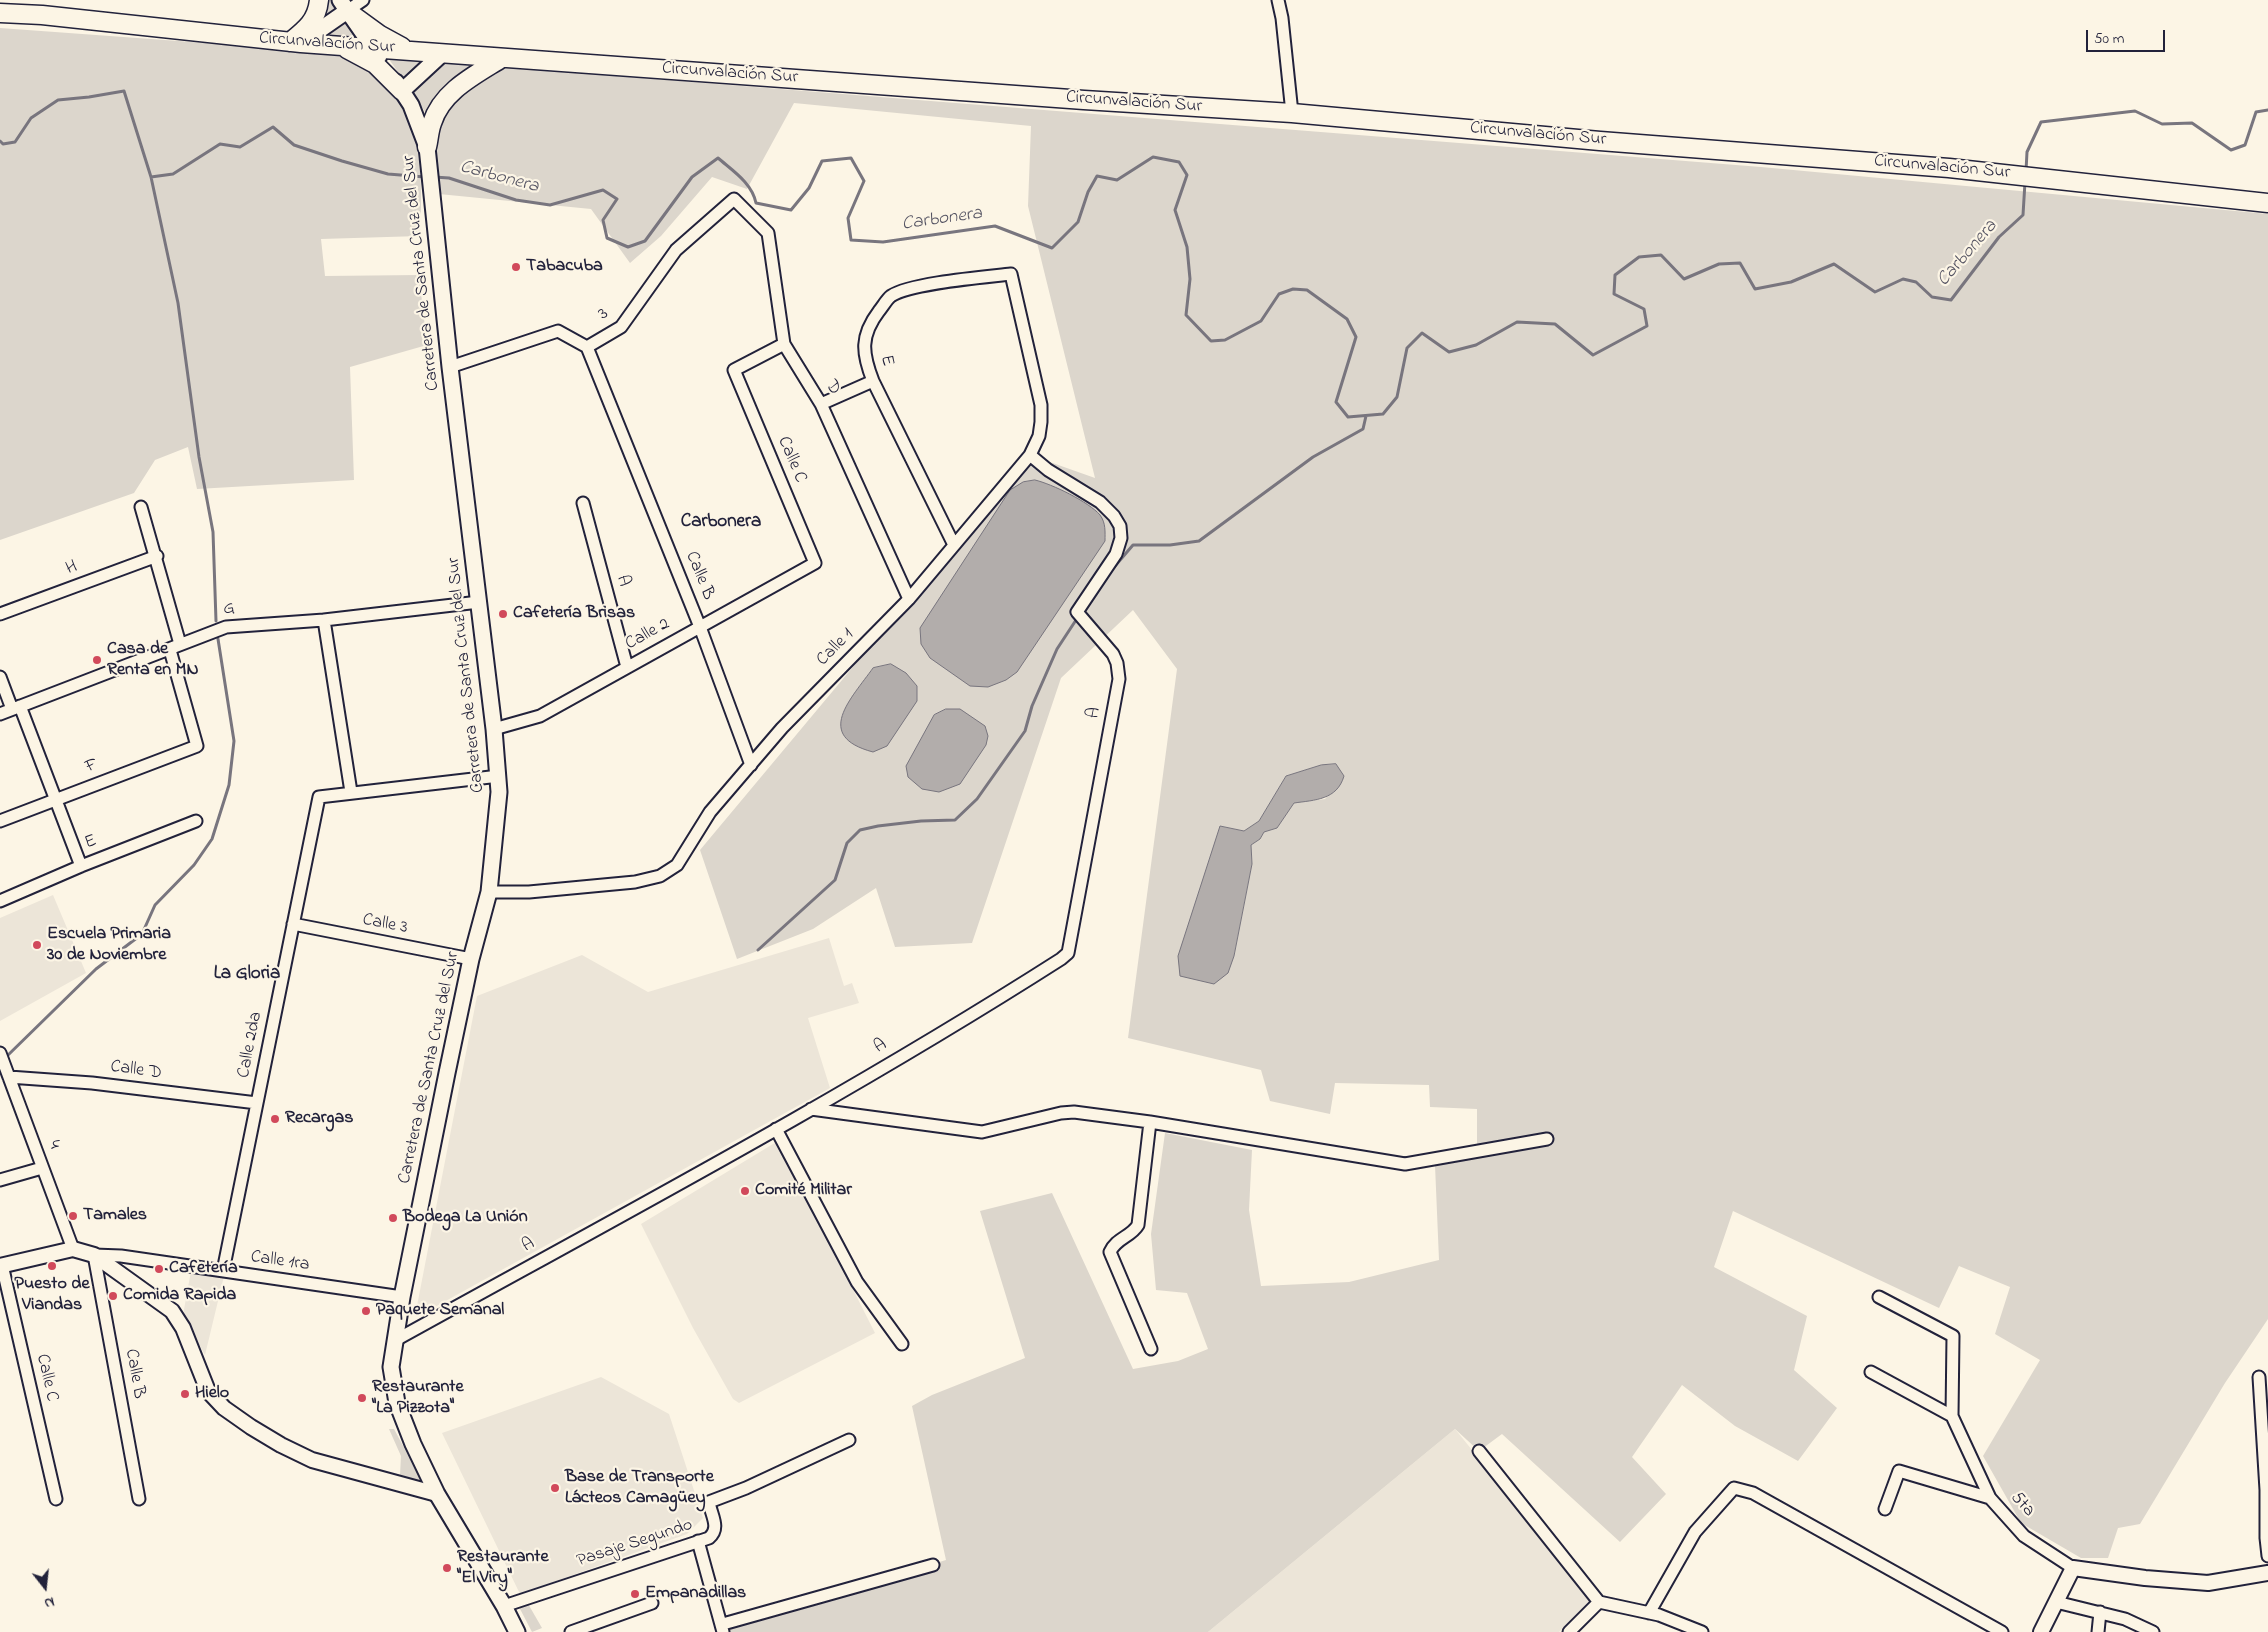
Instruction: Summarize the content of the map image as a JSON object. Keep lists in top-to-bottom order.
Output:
{
  "streets": {
    "main road": ["Circunvalación Sur", "Carretera de Santa Cruz del Sur"],
    "street": [
      "3",
      "E",
      "D",
      "Calle C",
      "H",
      "Calle B",
      "A",
      "G",
      "Calle 2",
      "Calle 1",
      "F",
      "Calle 3",
      "Calle 2da",
      "Calle D",
      "4",
      "Calle 1ra",
      "5ta",
      "Pasaje Segundo"
    ]
  },
  "crossings": [
    ["Circunvalación Sur", "Carretera de Santa Cruz del Sur"],
    ["Carretera de Santa Cruz del Sur", "A"],
    ["Carretera de Santa Cruz del Sur", "G"],
    ["Carretera de Santa Cruz del Sur", "Calle 2"],
    ["Carretera de Santa Cruz del Sur", "Calle 1"],
    ["Carretera de Santa Cruz del Sur", "Calle 3"],
    ["Carretera de Santa Cruz del Sur", "Calle 1ra"],
    ["Carretera de Santa Cruz del Sur", "Pasaje Segundo"],
    ["3", "D"],
    ["3", "Calle B"],
    ["E", "Calle 1"],
    ["D", "Calle C"],
    ["D", "Calle 1"],
    ["Calle C", "Calle 2"],
    ["Calle B", "Calle 2"],
    ["Calle B", "Calle 1"],
    ["Calle B", "Calle 1ra"],
    ["A", "Calle 2"],
    ["A", "Calle 1"],
    ["G", "F"],
    ["Calle 3", "Calle 2da"],
    ["Calle 2da", "Calle D"],
    ["Calle 2da", "Calle 1ra"],
    ["Calle D", "4"]
  ],
  "districts": ["Carbonera", "La Gloria"],
  "water": ["Carbonera"],
  "places": [
    "Tabacuba",
    "Cafetería Brisas",
    "Casa de Renta en MN",
    "Escuela Primaria 30 de Noviembre",
    "Recargas",
    "Comité Militar",
    "Tamales",
    "Bodega La Unión",
    "Puesto de Viandas",
    "Cafetería",
    "Comida Rapida",
    "Paquete Semanal",
    "Hielo",
    "Restaurante \"La Pizzota\"",
    "Base de Transporte Lácteos Camagüey",
    "Restaurante \"El Viry\"",
    "Empanadillas"
  ],
  "scale_bar": "50 m",
  "north": "bottom"
}
